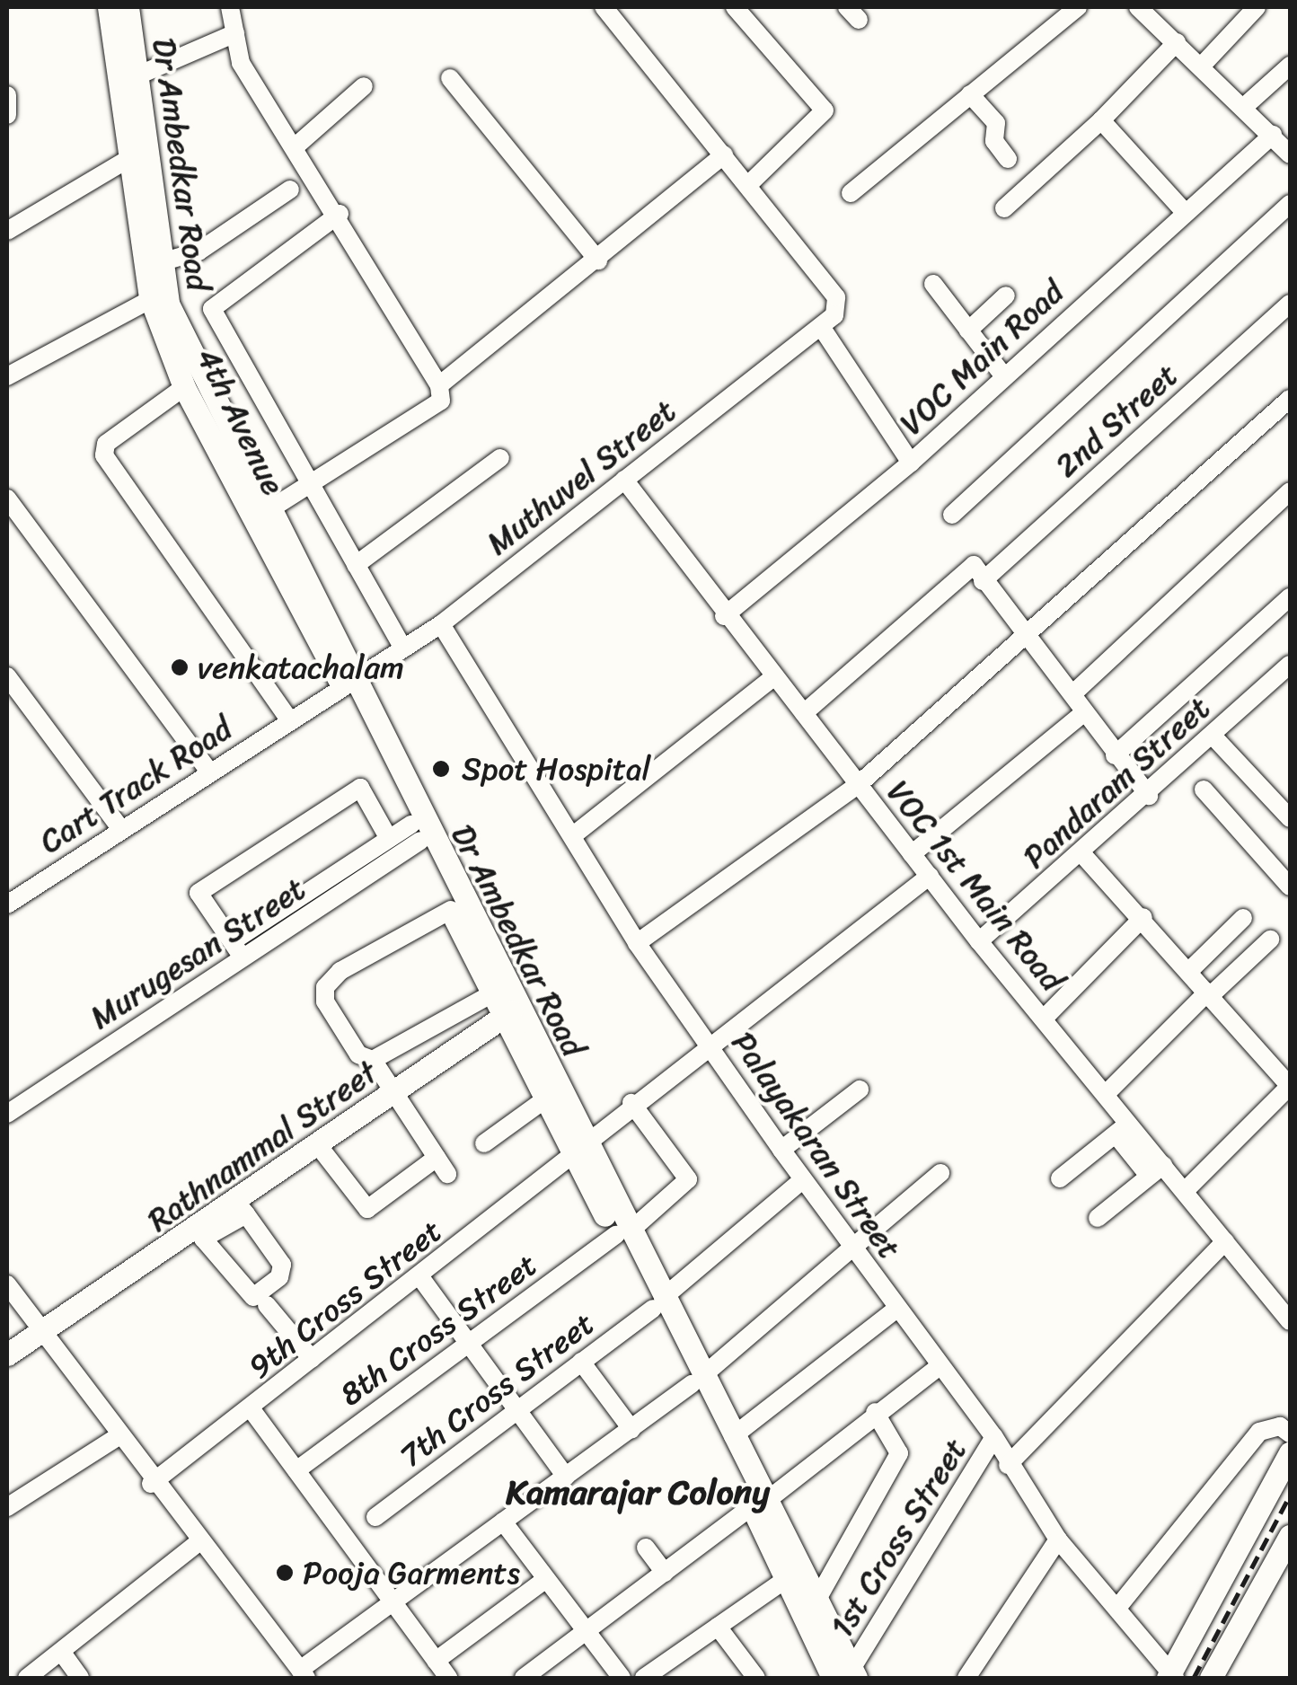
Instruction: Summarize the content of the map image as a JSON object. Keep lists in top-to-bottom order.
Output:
{
  "streets": {
    "main road": ["Dr Ambedkar Road", "4th Avenue", "Rathnammal Street"],
    "street": [
      "VOC Main Road",
      "2nd Street",
      "Muthuvel Street",
      "Pandaram Street",
      "Cart Track Road",
      "VOC 1st Main Road",
      "Murugesan Street",
      "Palayakaran Street",
      "9th Cross Street",
      "8th Cross Street",
      "7th Cross Street",
      "1st Cross Street"
    ]
  },
  "crossings": [
    ["Dr Ambedkar Road", "4th Avenue"],
    ["Dr Ambedkar Road", "Muthuvel Street"],
    ["Dr Ambedkar Road", "Cart Track Road"],
    ["Dr Ambedkar Road", "Murugesan Street"],
    ["Dr Ambedkar Road", "Rathnammal Street"],
    ["Dr Ambedkar Road", "9th Cross Street"],
    ["Dr Ambedkar Road", "8th Cross Street"],
    ["Dr Ambedkar Road", "7th Cross Street"],
    ["Dr Ambedkar Road", "1st Cross Street"],
    ["VOC Main Road", "VOC 1st Main Road"],
    ["2nd Street", "VOC 1st Main Road"],
    ["4th Avenue", "Muthuvel Street"],
    ["4th Avenue", "Cart Track Road"],
    ["Muthuvel Street", "Cart Track Road"],
    ["Muthuvel Street", "VOC 1st Main Road"],
    ["Muthuvel Street", "Palayakaran Street"],
    ["Pandaram Street", "VOC 1st Main Road"],
    ["VOC 1st Main Road", "9th Cross Street"],
    ["Palayakaran Street", "9th Cross Street"],
    ["Palayakaran Street", "7th Cross Street"],
    ["Palayakaran Street", "1st Cross Street"],
    ["9th Cross Street", "8th Cross Street"]
  ],
  "districts": ["Kamarajar Colony"],
  "places": ["venkatachalam", "Spot Hospital", "Pooja Garments"]
}
